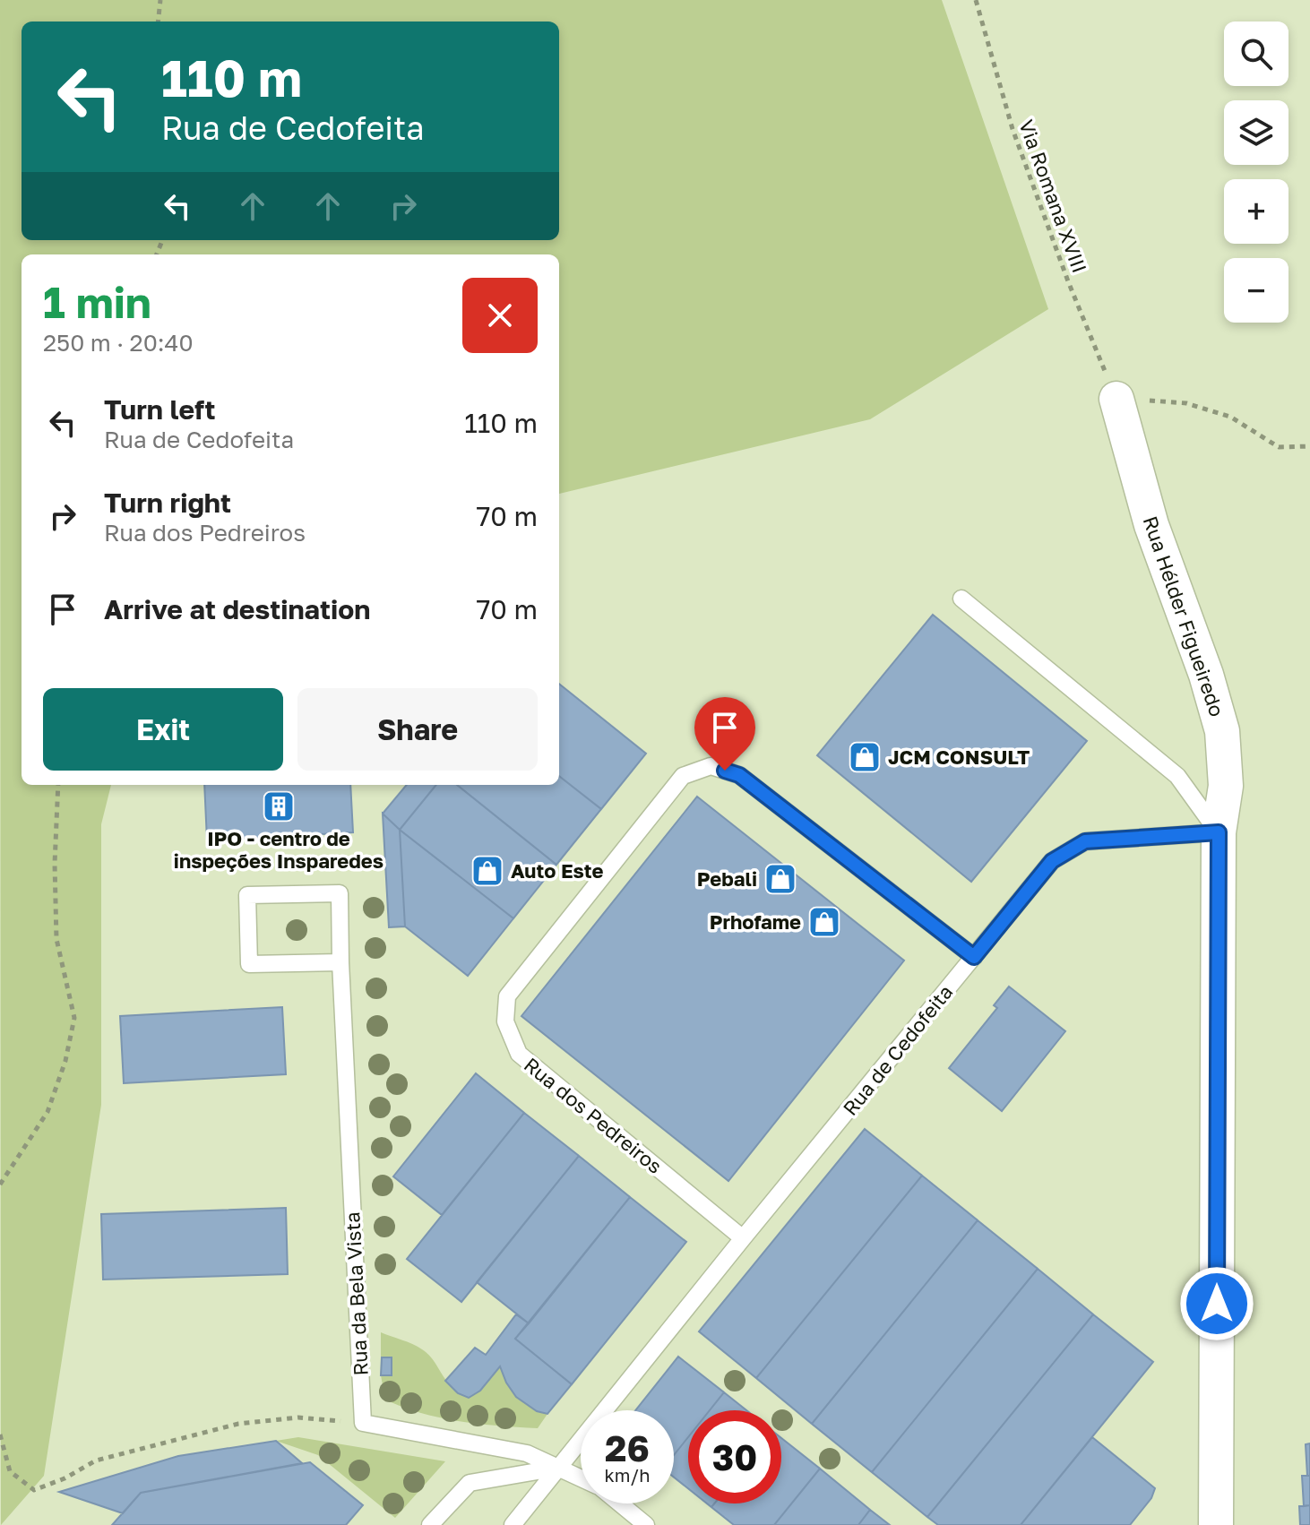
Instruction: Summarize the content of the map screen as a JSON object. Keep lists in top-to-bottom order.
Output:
{
  "streets": {
    "street": ["Rua Hélder Figueiredo"],
    "lane": ["Rua de Cedofeita", "Rua dos Pedreiros", "Rua da Bela Vista"],
    "path": ["Via Romana XVIII"]
  },
  "crossings": [
    ["Via Romana XVIII", "Rua Hélder Figueiredo"],
    ["Rua Hélder Figueiredo", "Rua de Cedofeita"],
    ["Rua de Cedofeita", "Rua dos Pedreiros"]
  ],
  "places": {
    "shop": [
      "JCM CONSULT",
      "Auto Este",
      "Pebali",
      "Prhofame"
    ],
    "building": ["IPO - centro de inspeções Insparedes"]
  },
  "page": {
    "map_buttons": ["+", "−"],
    "turn": ["110 m", "Rua de Cedofeita"],
    "heading": ["1 min", "250 m · 20:40"],
    "list": [
      {
        "name": "Turn left",
        "note": "Rua de Cedofeita",
        "value": "110 m"
      },
      {
        "name": "Turn right",
        "note": "Rua dos Pedreiros",
        "value": "70 m"
      },
      {
        "name": "Arrive at destination",
        "value": "70 m"
      }
    ],
    "buttons": ["Exit", "Share"],
    "speed": "26 km/h",
    "limit": "30"
  }
}
